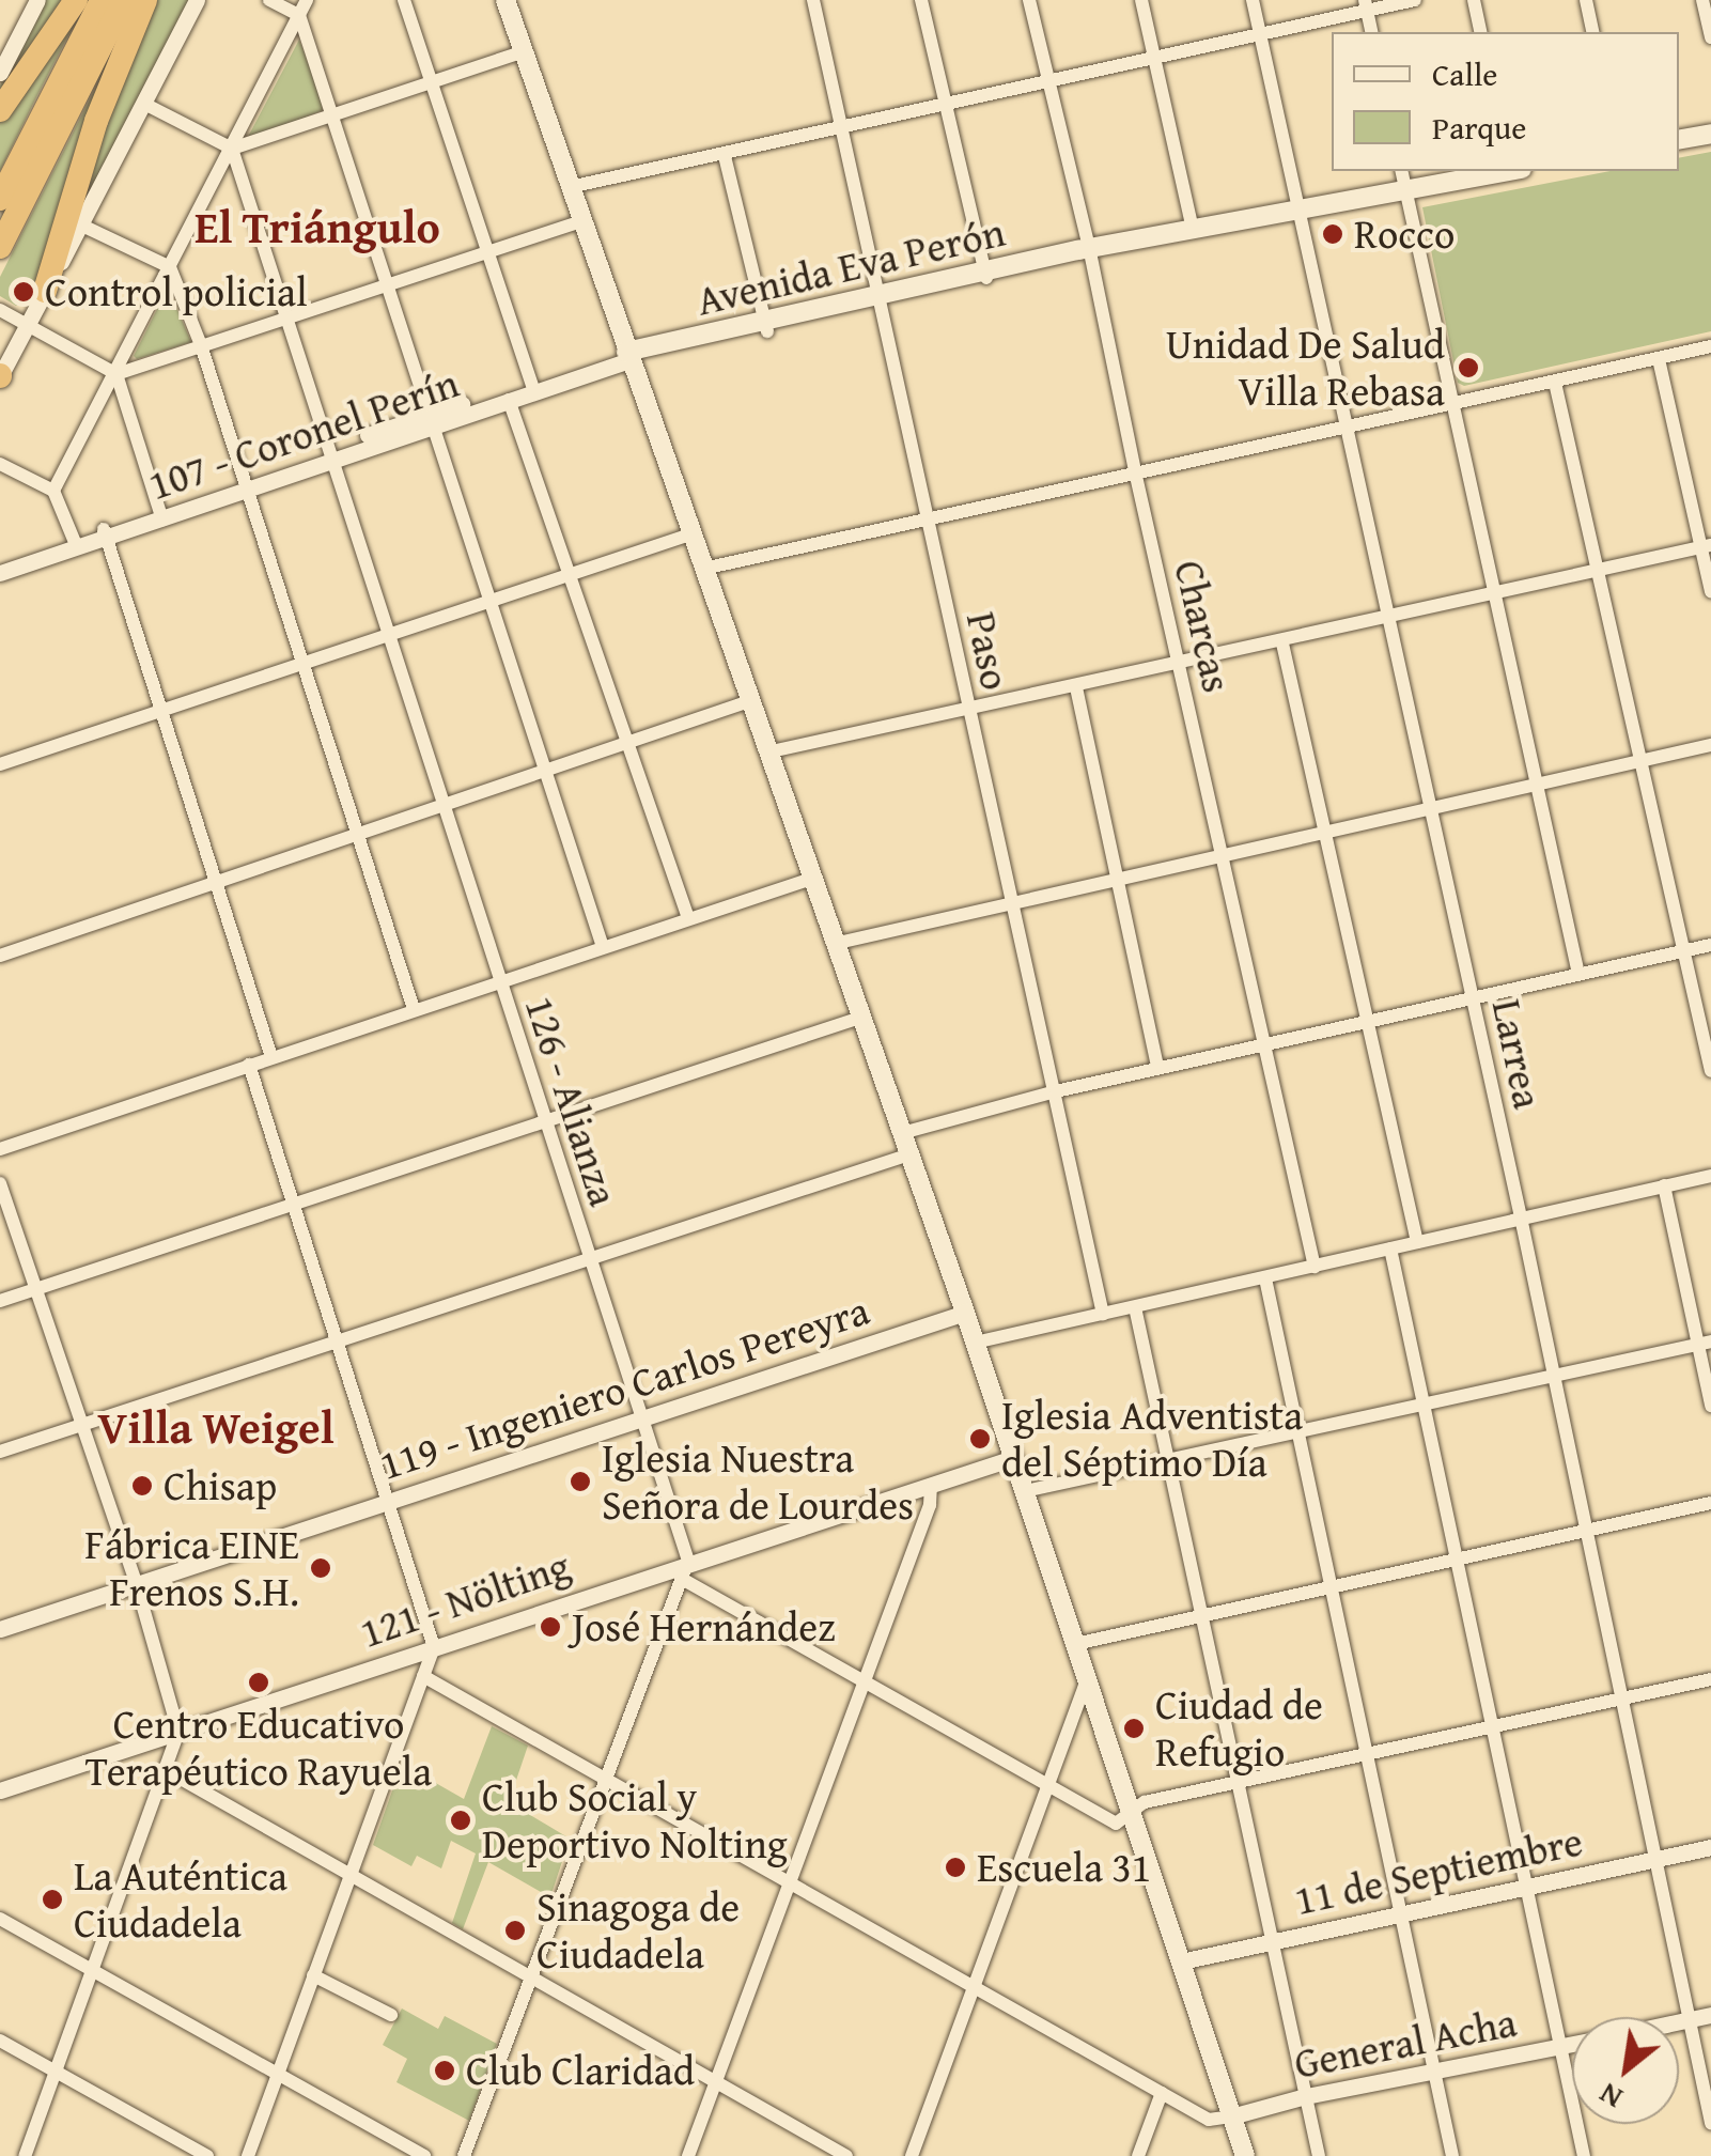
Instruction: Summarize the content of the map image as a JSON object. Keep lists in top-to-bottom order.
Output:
{
  "streets": {
    "main road": ["Avenida Eva Perón"],
    "street": [
      "107 - Coronel Perín",
      "Charcas",
      "Paso",
      "Larrea",
      "126 - Alianza",
      "119 - Ingeniero Carlos Pereyra",
      "121 - Nölting",
      "11 de Septiembre",
      "General Acha"
    ]
  },
  "crossings": [
    ["Avenida Eva Perón", "107 - Coronel Perín"],
    ["Avenida Eva Perón", "Charcas"],
    ["Avenida Eva Perón", "Paso"],
    ["Avenida Eva Perón", "Larrea"],
    ["107 - Coronel Perín", "126 - Alianza"],
    ["Larrea", "11 de Septiembre"],
    ["Larrea", "General Acha"],
    ["126 - Alianza", "119 - Ingeniero Carlos Pereyra"],
    ["126 - Alianza", "121 - Nölting"]
  ],
  "districts": ["El Triángulo", "Villa Weigel"],
  "places": [
    "Rocco",
    "Control policial",
    "Unidad De Salud Villa Rebasa",
    "Iglesia Adventista del Séptimo Día",
    "Iglesia Nuestra Señora de Lourdes",
    "Chisap",
    "Fábrica EINE Frenos S.H.",
    "José Hernández",
    "Centro Educativo Terapéutico Rayuela",
    "Ciudad de Refugio",
    "Club Social y Deportivo Nolting",
    "Escuela 31",
    "La Auténtica Ciudadela",
    "Sinagoga de Ciudadela",
    "Club Claridad"
  ],
  "legend": ["Calle", "Parque"],
  "north": "bottom left"
}
